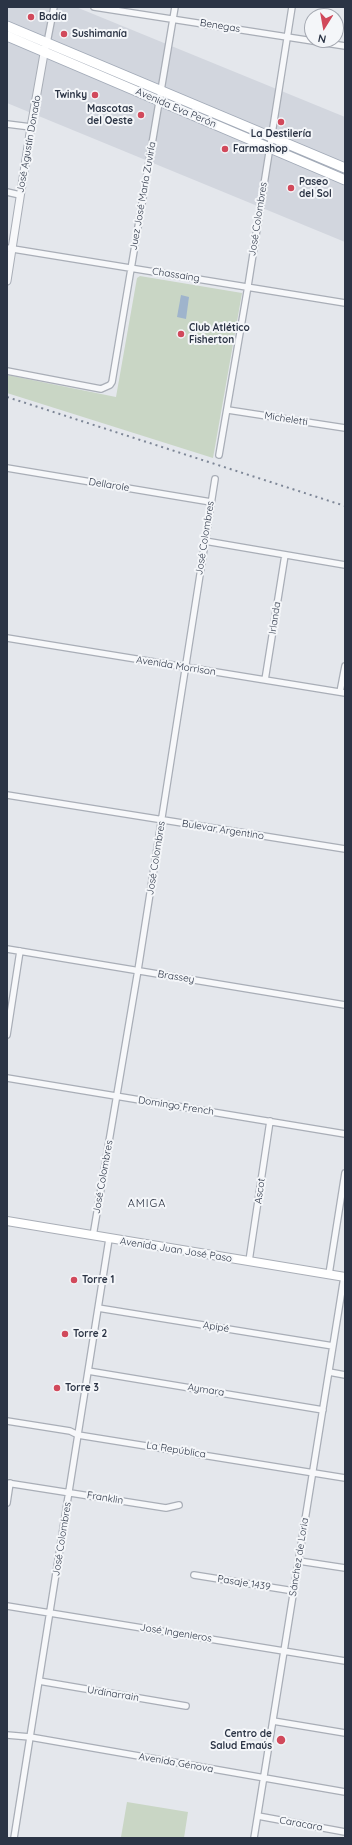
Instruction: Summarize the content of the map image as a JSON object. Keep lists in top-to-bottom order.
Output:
{
  "streets": {
    "main road": ["Avenida Eva Perón", "Avenida Juan José Paso"],
    "street": [
      "Benegas",
      "José Agustín Donado",
      "Juez José María Zuviría",
      "José Colombres",
      "Chassaing",
      "Micheletti",
      "Dellarole",
      "Irlanda",
      "Avenida Morrison",
      "Bulevar Argentino",
      "Brassey",
      "Domingo French",
      "Ascot",
      "Apipé",
      "Aymara",
      "La República",
      "Franklin",
      "Sánchez de Loria",
      "Pasaje 1439",
      "José Ingenieros",
      "Urdinarrain",
      "Avenida Génova",
      "Caracara"
    ]
  },
  "crossings": [
    ["Benegas", "Juez José María Zuviría"],
    ["Benegas", "José Colombres"],
    ["Avenida Eva Perón", "José Agustín Donado"],
    ["Avenida Eva Perón", "Juez José María Zuviría"],
    ["Avenida Eva Perón", "José Colombres"],
    ["José Agustín Donado", "Chassaing"],
    ["Juez José María Zuviría", "Chassaing"],
    ["José Colombres", "Chassaing"],
    ["José Colombres", "Micheletti"],
    ["José Colombres", "Dellarole"],
    ["José Colombres", "Avenida Morrison"],
    ["José Colombres", "Bulevar Argentino"],
    ["José Colombres", "Brassey"],
    ["José Colombres", "Domingo French"],
    ["José Colombres", "Avenida Juan José Paso"],
    ["José Colombres", "Apipé"],
    ["José Colombres", "Aymara"],
    ["José Colombres", "La República"],
    ["José Colombres", "Franklin"],
    ["José Colombres", "José Ingenieros"],
    ["José Colombres", "Urdinarrain"],
    ["José Colombres", "Avenida Génova"],
    ["Irlanda", "Avenida Morrison"],
    ["Domingo French", "Ascot"],
    ["Ascot", "Avenida Juan José Paso"],
    ["Avenida Juan José Paso", "Sánchez de Loria"],
    ["Apipé", "Sánchez de Loria"],
    ["Aymara", "Sánchez de Loria"],
    ["La República", "Sánchez de Loria"],
    ["Sánchez de Loria", "Pasaje 1439"],
    ["Sánchez de Loria", "José Ingenieros"],
    ["Sánchez de Loria", "Avenida Génova"],
    ["Sánchez de Loria", "Caracara"]
  ],
  "districts": ["AMIGA"],
  "places": [
    "Badía",
    "Sushimanía",
    "Twinky",
    "Mascotas del Oeste",
    "La Destilería",
    "Farmashop",
    "Paseo del Sol",
    "Club Atlético Fisherton",
    "Torre 1",
    "Torre 2",
    "Torre 3",
    "Centro de Salud Emaús"
  ],
  "north": "bottom"
}
